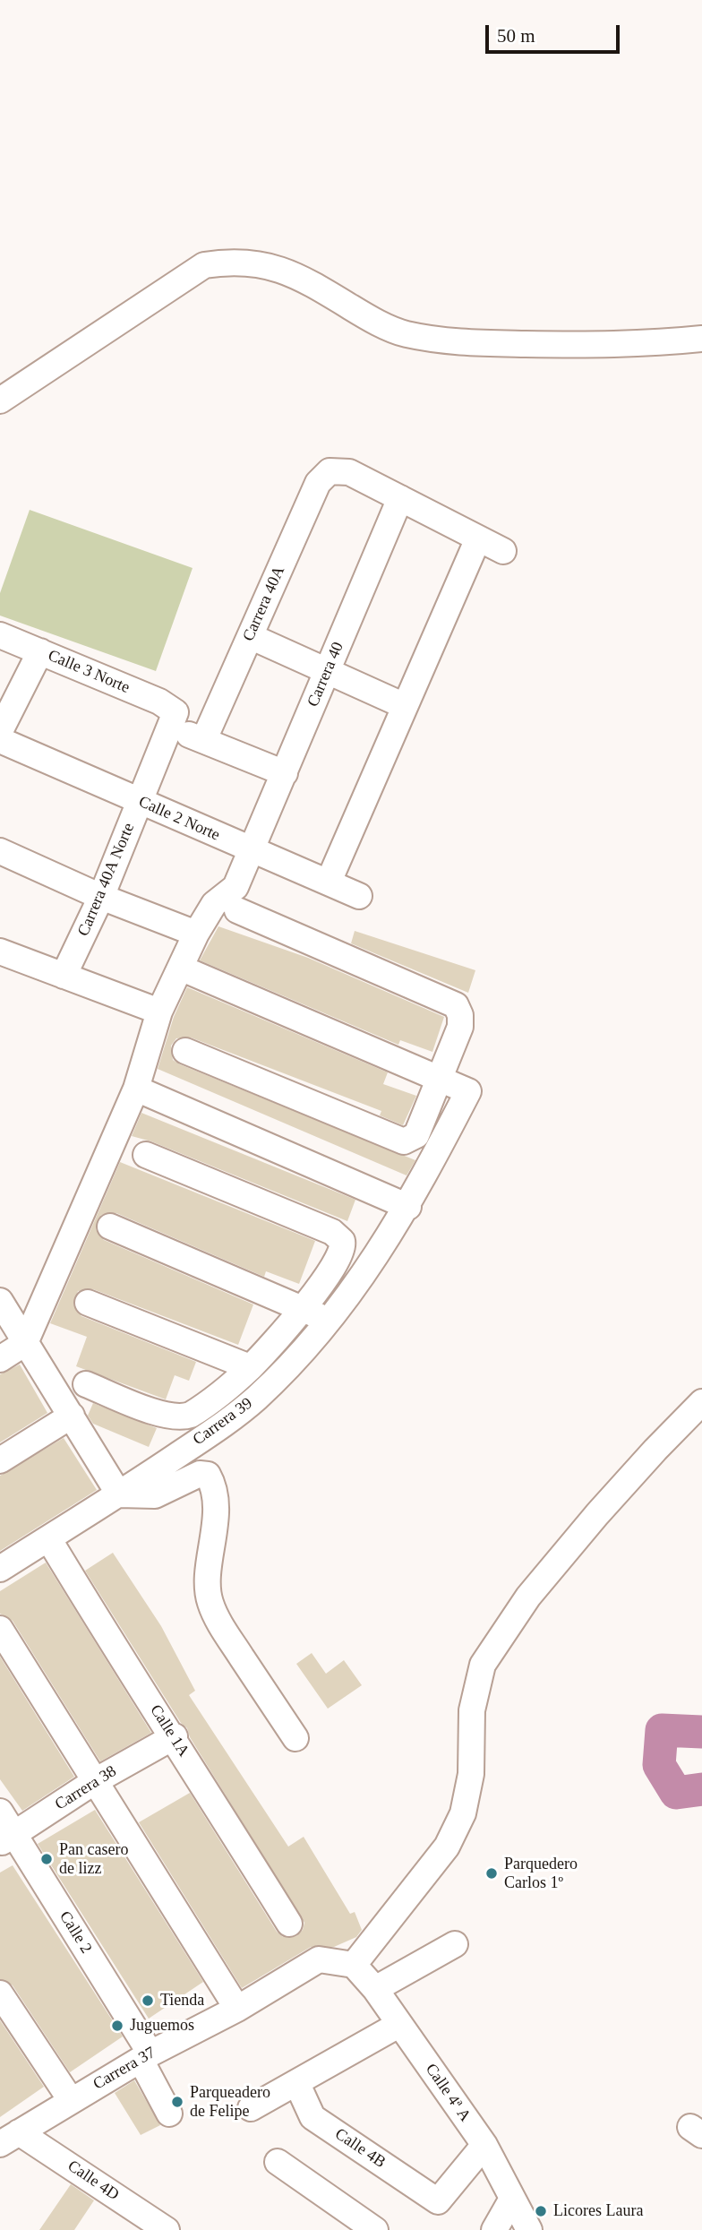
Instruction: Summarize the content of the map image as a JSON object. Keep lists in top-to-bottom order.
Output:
{
  "streets": {
    "street": [
      "Carrera 40A",
      "Calle 3 Norte",
      "Carrera 40",
      "Calle 2 Norte",
      "Carrera 40A Norte",
      "Carrera 39",
      "Calle 1A",
      "Carrera 38",
      "Calle 2",
      "Carrera 37",
      "Calle 4ª A",
      "Calle 4B",
      "Calle 4D"
    ]
  },
  "crossings": [
    ["Carrera 40A", "Calle 3 Norte"],
    ["Carrera 40A", "Carrera 40"],
    ["Calle 3 Norte", "Carrera 40"],
    ["Calle 3 Norte", "Carrera 40A Norte"],
    ["Carrera 40", "Calle 2 Norte"],
    ["Calle 2 Norte", "Carrera 40A Norte"],
    ["Carrera 39", "Calle 1A"],
    ["Calle 1A", "Carrera 38"],
    ["Carrera 38", "Calle 2"],
    ["Calle 2", "Carrera 37"],
    ["Carrera 37", "Calle 4ª A"],
    ["Carrera 37", "Calle 4D"],
    ["Calle 4ª A", "Calle 4B"]
  ],
  "places": [
    "Pan casero de lizz",
    "Parquedero Carlos 1º",
    "Tienda",
    "Juguemos",
    "Parqueadero de Felipe",
    "Licores Laura"
  ],
  "scale_bar": "50 m"
}
